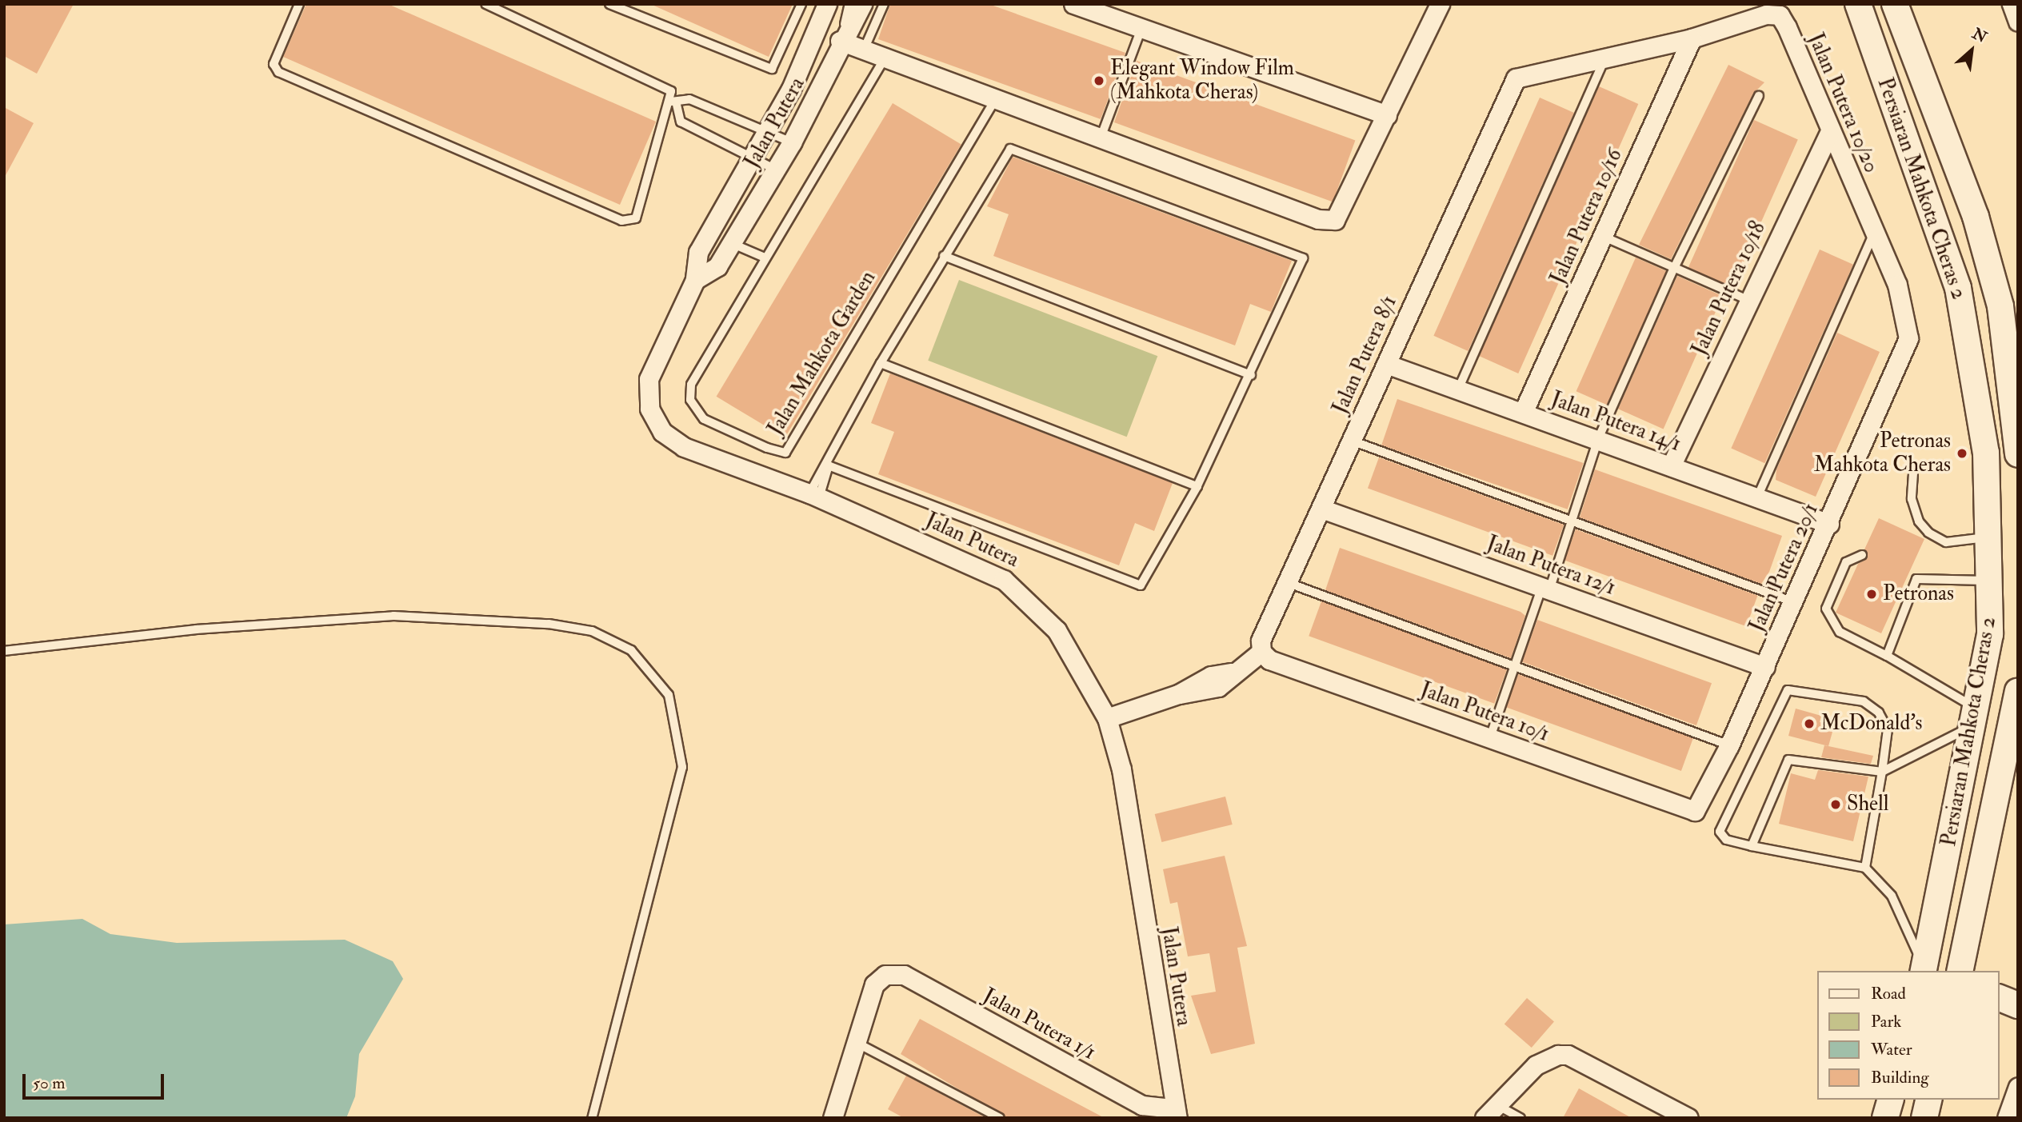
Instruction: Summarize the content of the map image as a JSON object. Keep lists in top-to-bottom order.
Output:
{
  "streets": {
    "street": [
      "Jalan Putera 10/20",
      "Jalan Putera",
      "Persiaran Mahkota Cheras 2",
      "Jalan Putera 10/16",
      "Jalan Putera 10/18",
      "Jalan Putera 8/1",
      "Jalan Putera 14/1",
      "Jalan Putera 12/1",
      "Jalan Putera 20/1",
      "Jalan Putera 10/1",
      "Jalan Putera 1/1"
    ],
    "lane": ["Jalan Mahkota Garden"]
  },
  "crossings": [
    ["Jalan Putera 10/20", "Jalan Putera 10/16"],
    ["Jalan Putera 10/20", "Jalan Putera 10/18"],
    ["Jalan Putera 10/20", "Jalan Putera 8/1"],
    ["Jalan Putera 10/20", "Jalan Putera 20/1"],
    ["Jalan Putera", "Jalan Putera 1/1"],
    ["Jalan Putera 10/16", "Jalan Putera 14/1"],
    ["Jalan Putera 10/18", "Jalan Putera 14/1"],
    ["Jalan Putera 8/1", "Jalan Putera 14/1"],
    ["Jalan Putera 8/1", "Jalan Putera 12/1"],
    ["Jalan Putera 8/1", "Jalan Putera 10/1"],
    ["Jalan Putera 14/1", "Jalan Putera 20/1"],
    ["Jalan Putera 12/1", "Jalan Putera 20/1"],
    ["Jalan Putera 20/1", "Jalan Putera 10/1"]
  ],
  "places": [
    "Elegant Window Film (Mahkota Cheras)",
    "Petronas Mahkota Cheras",
    "Petronas",
    "McDonald's",
    "Shell"
  ],
  "legend": [
    "Road",
    "Park",
    "Water",
    "Building"
  ],
  "scale_bar": "50 m",
  "north": "top right"
}
